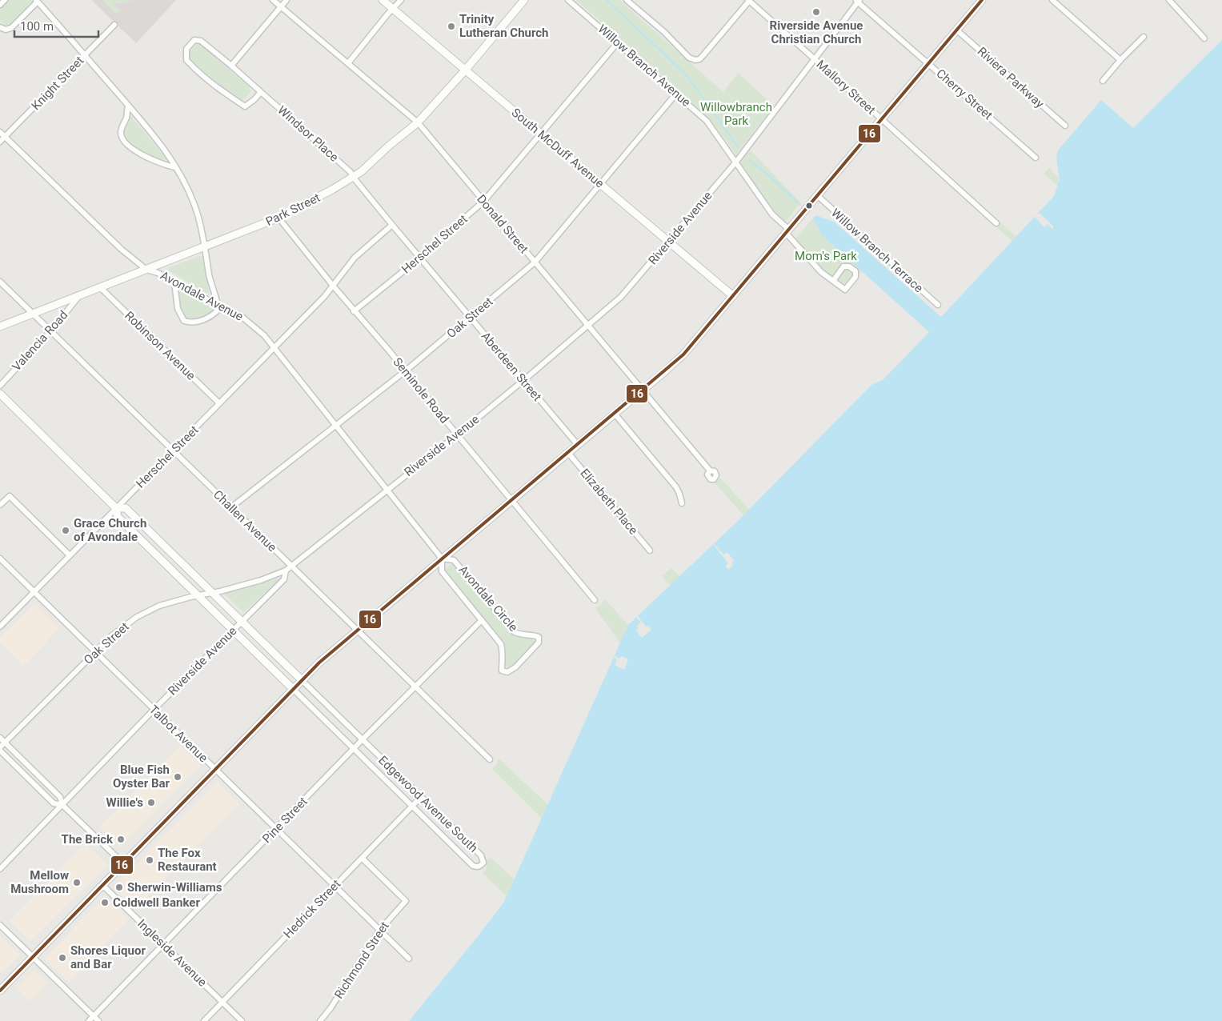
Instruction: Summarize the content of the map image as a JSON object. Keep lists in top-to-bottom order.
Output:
{
  "streets": {
    "main road": ["South McDuff Avenue", "Park Street", "Edgewood Avenue South"],
    "street": [
      "Willow Branch Avenue",
      "Riviera Parkway",
      "Knight Street",
      "Mallory Street",
      "Cherry Street",
      "Windsor Place",
      "Donald Street",
      "Riverside Avenue",
      "Herschel Street",
      "Willow Branch Terrace",
      "Avondale Avenue",
      "Oak Street",
      "Valencia Road",
      "Robinson Avenue",
      "Aberdeen Street",
      "Seminole Road",
      "Elizabeth Place",
      "Challen Avenue",
      "Avondale Circle",
      "Talbot Avenue",
      "Pine Street",
      "Hedrick Street",
      "Ingleside Avenue",
      "Richmond Street"
    ]
  },
  "crossings": [
    ["Willow Branch Avenue", "Riverside Avenue"],
    ["Willow Branch Avenue", "Herschel Street"],
    ["Willow Branch Avenue", "Oak Street"],
    ["Knight Street", "Avondale Avenue"],
    ["Mallory Street", "Riverside Avenue"],
    ["Cherry Street", "Riverside Avenue"],
    ["Windsor Place", "Park Street"],
    ["Windsor Place", "Aberdeen Street"],
    ["South McDuff Avenue", "Park Street"],
    ["South McDuff Avenue", "Riverside Avenue"],
    ["South McDuff Avenue", "Herschel Street"],
    ["South McDuff Avenue", "Oak Street"],
    ["Park Street", "Donald Street"],
    ["Park Street", "Avondale Avenue"],
    ["Park Street", "Valencia Road"],
    ["Park Street", "Robinson Avenue"],
    ["Park Street", "Aberdeen Street"],
    ["Park Street", "Seminole Road"],
    ["Park Street", "Challen Avenue"],
    ["Donald Street", "Riverside Avenue"],
    ["Donald Street", "Herschel Street"],
    ["Donald Street", "Oak Street"],
    ["Riverside Avenue", "Avondale Avenue"],
    ["Riverside Avenue", "Oak Street"],
    ["Riverside Avenue", "Aberdeen Street"],
    ["Riverside Avenue", "Seminole Road"],
    ["Riverside Avenue", "Challen Avenue"],
    ["Riverside Avenue", "Talbot Avenue"],
    ["Riverside Avenue", "Edgewood Avenue South"],
    ["Herschel Street", "Avondale Avenue"],
    ["Herschel Street", "Robinson Avenue"],
    ["Herschel Street", "Aberdeen Street"],
    ["Herschel Street", "Seminole Road"],
    ["Herschel Street", "Challen Avenue"],
    ["Herschel Street", "Talbot Avenue"],
    ["Herschel Street", "Edgewood Avenue South"],
    ["Avondale Avenue", "Oak Street"],
    ["Avondale Avenue", "Avondale Circle"],
    ["Oak Street", "Aberdeen Street"],
    ["Oak Street", "Seminole Road"],
    ["Oak Street", "Challen Avenue"],
    ["Oak Street", "Talbot Avenue"],
    ["Oak Street", "Edgewood Avenue South"],
    ["Valencia Road", "Challen Avenue"],
    ["Challen Avenue", "Pine Street"],
    ["Avondale Circle", "Pine Street"],
    ["Talbot Avenue", "Pine Street"],
    ["Talbot Avenue", "Hedrick Street"],
    ["Talbot Avenue", "Richmond Street"],
    ["Edgewood Avenue South", "Pine Street"],
    ["Edgewood Avenue South", "Hedrick Street"],
    ["Pine Street", "Ingleside Avenue"],
    ["Hedrick Street", "Ingleside Avenue"],
    ["Hedrick Street", "Richmond Street"]
  ],
  "parks": ["Willowbranch Park", "Mom's Park"],
  "places": [
    "Riverside Avenue Christian Church",
    "Trinity Lutheran Church",
    "Grace Church of Avondale",
    "Blue Fish Oyster Bar",
    "Willie's",
    "The Brick",
    "The Fox Restaurant",
    "Mellow Mushroom",
    "Sherwin-Williams",
    "Coldwell Banker",
    "Shores Liquor and Bar"
  ],
  "lines": ["transit line 16"],
  "scale_bar": "100 m"
}
